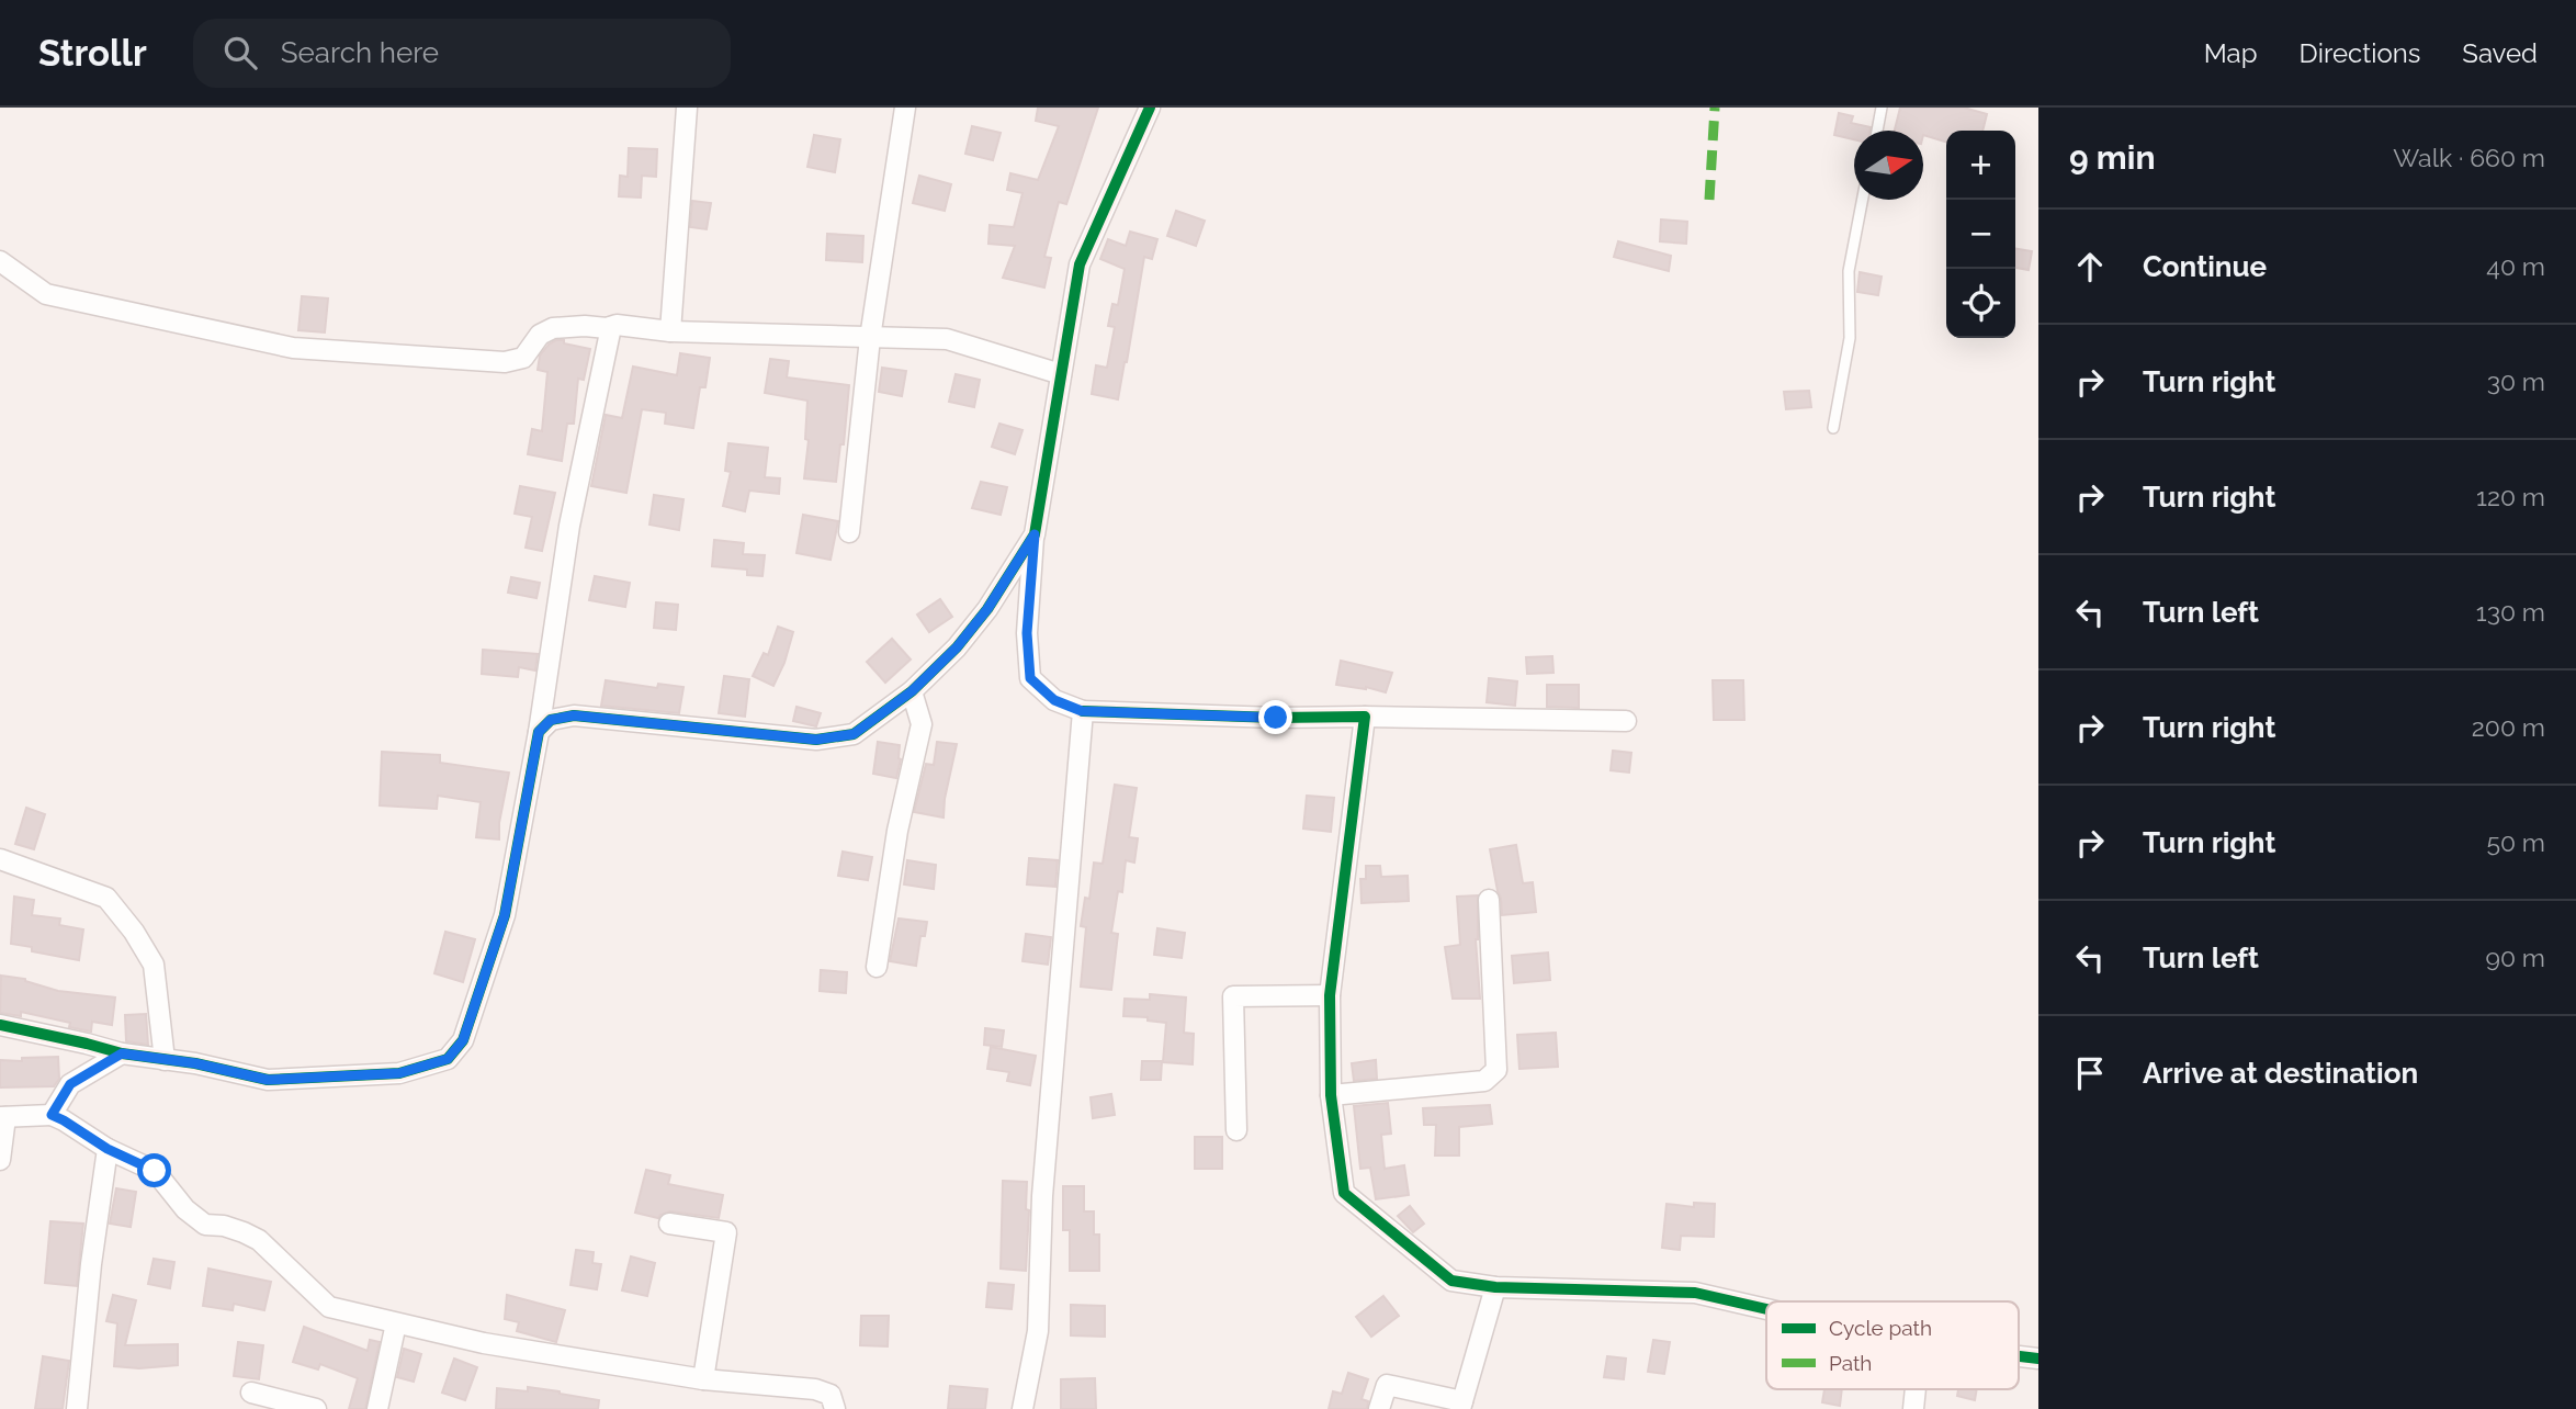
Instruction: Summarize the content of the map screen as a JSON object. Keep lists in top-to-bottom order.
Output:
{
  "legend": ["Cycle path", "Path"],
  "north": "right",
  "page": {
    "header": "Strollr",
    "search": "Search here",
    "nav": ["Map", "Directions", "Saved"],
    "heading": ["9 min", "Walk · 660 m"],
    "map_buttons": ["+", "−"],
    "list": [
      ["Continue", "40 m"],
      ["Turn right", "30 m"],
      ["Turn right", "120 m"],
      ["Turn left", "130 m"],
      ["Turn right", "200 m"],
      ["Turn right", "50 m"],
      ["Turn left", "90 m"],
      "Arrive at destination"
    ]
  }
}
